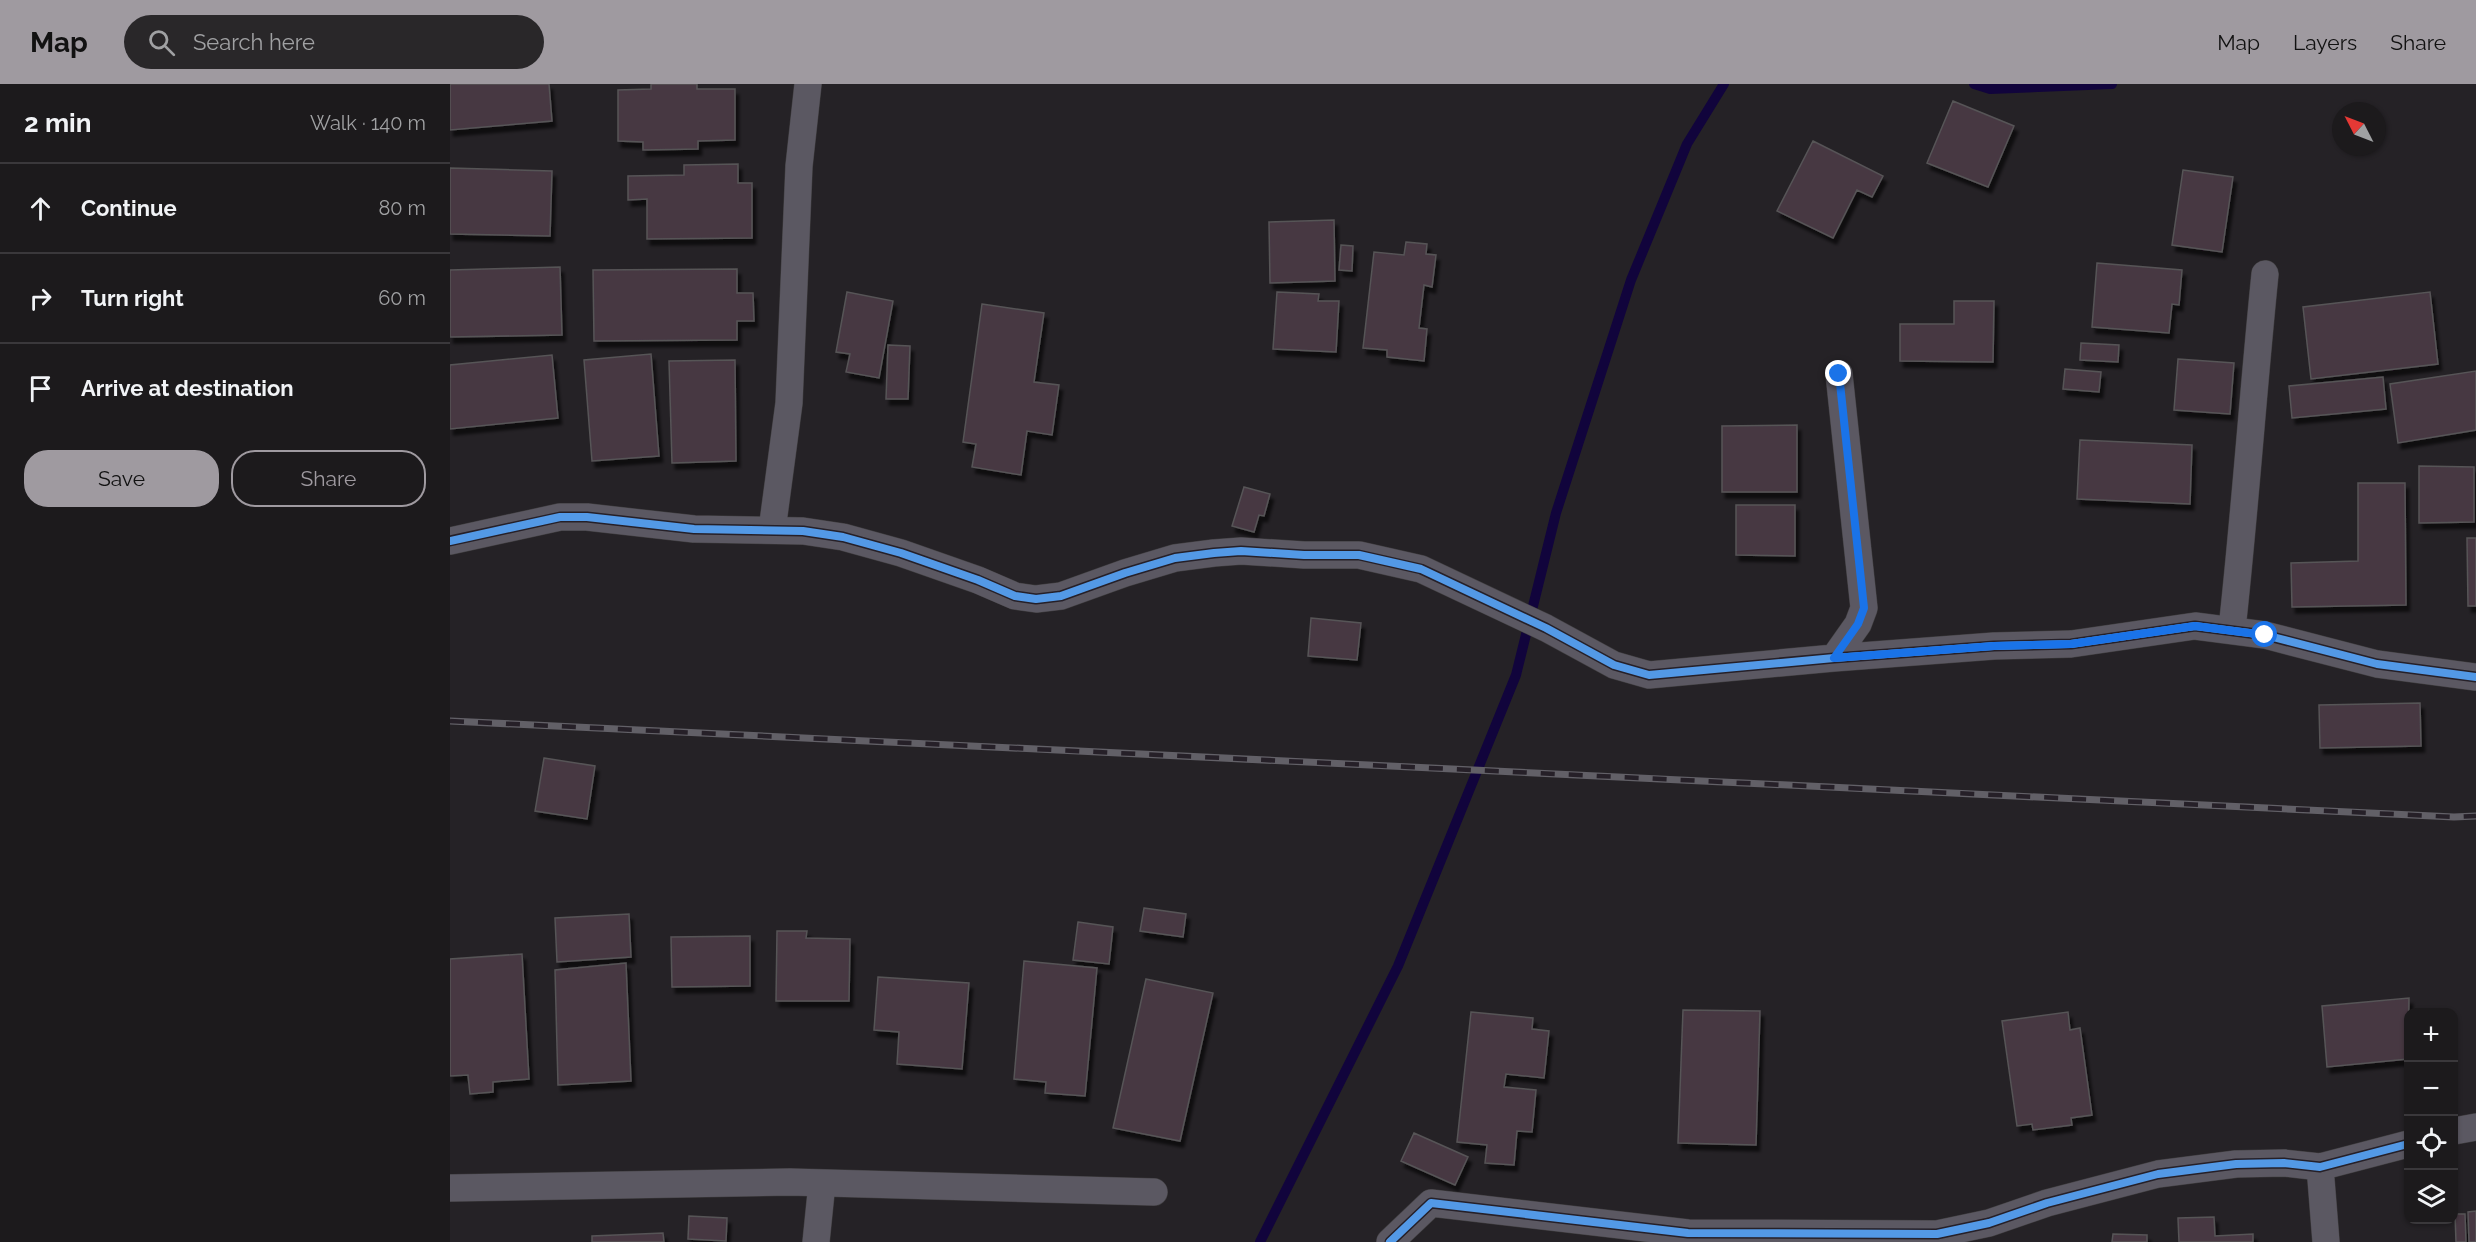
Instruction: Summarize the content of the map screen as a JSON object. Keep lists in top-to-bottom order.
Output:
{
  "north": "top left",
  "page": {
    "header": "Map",
    "search": "Search here",
    "nav": ["Map", "Layers", "Share"],
    "heading": ["2 min", "Walk · 140 m"],
    "list": [
      ["Continue", "80 m"],
      ["Turn right", "60 m"],
      "Arrive at destination"
    ],
    "buttons": ["Save", "Share"],
    "map_buttons": ["+", "−"]
  }
}
